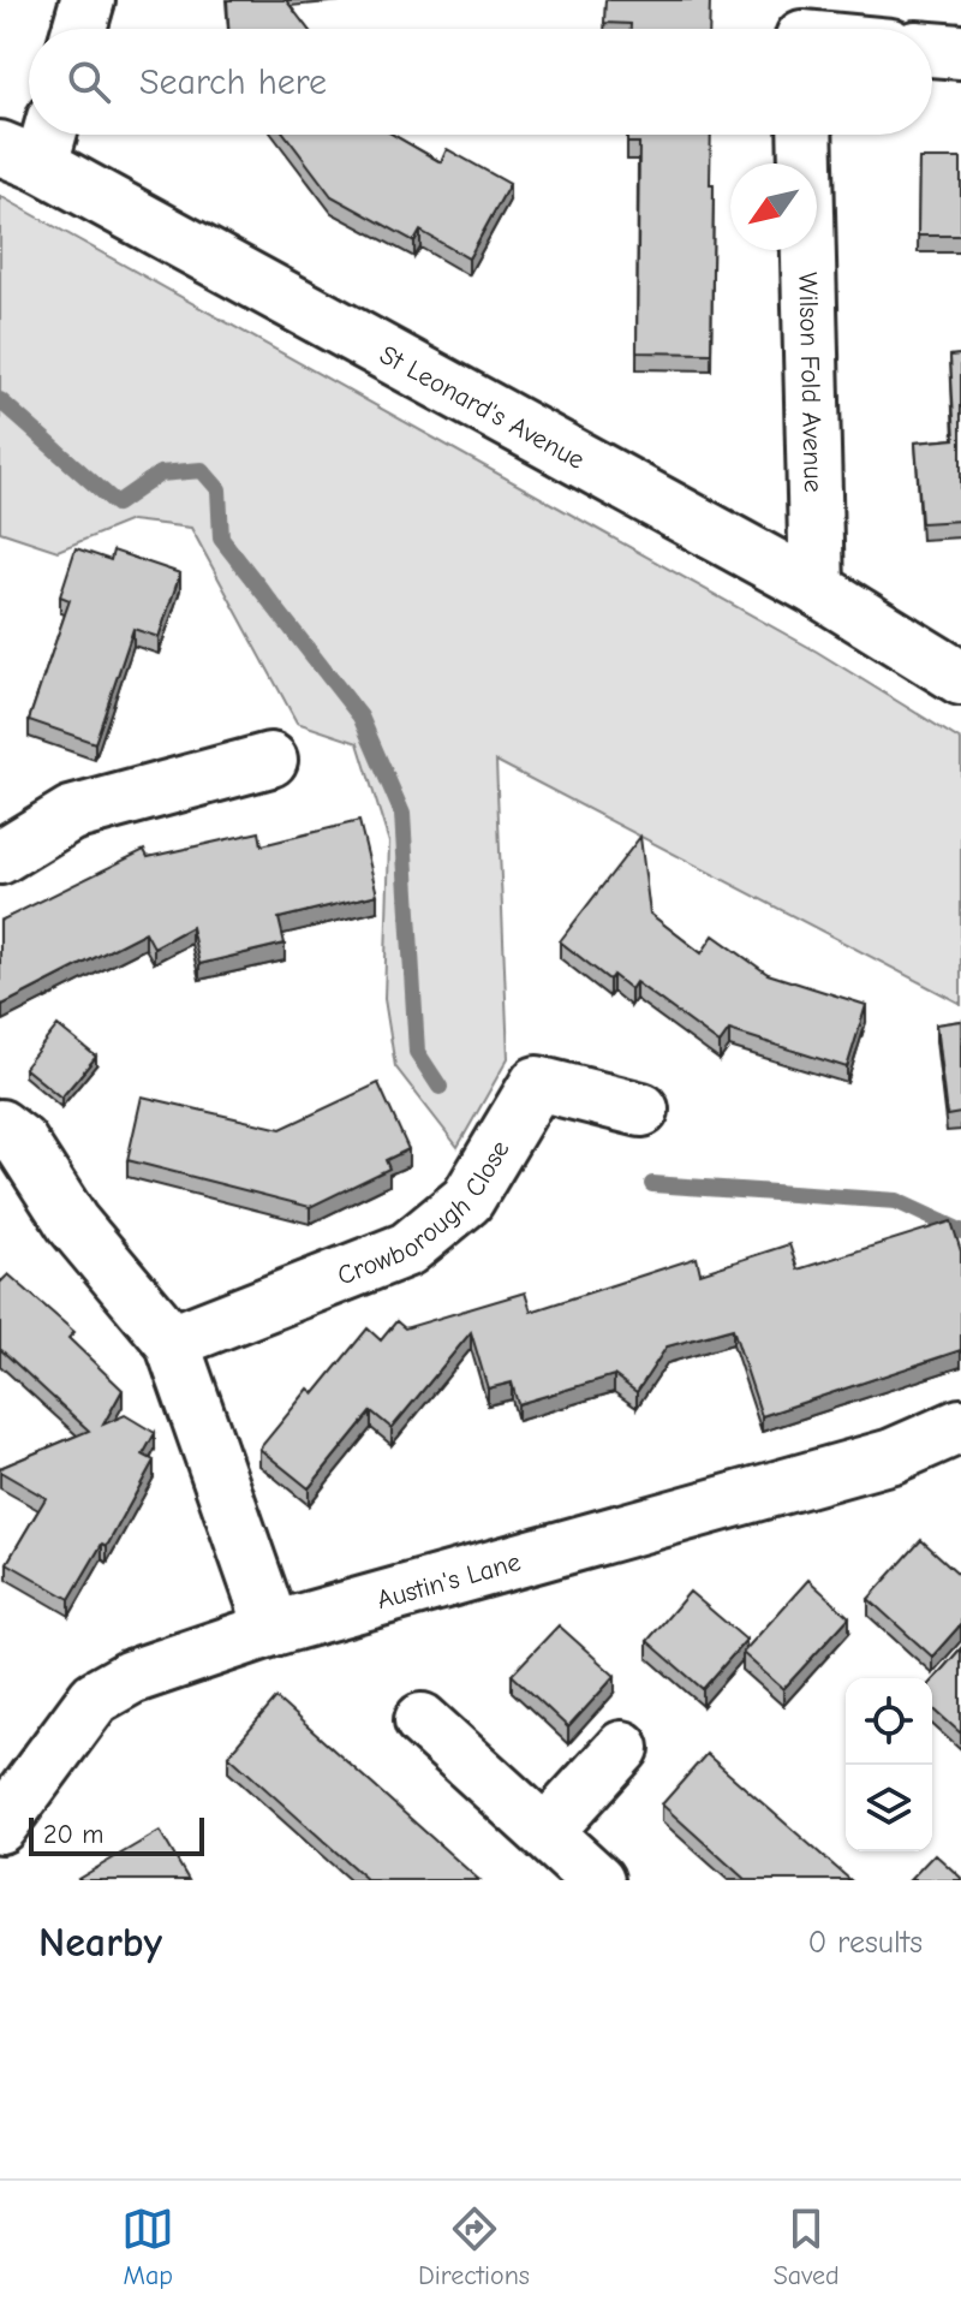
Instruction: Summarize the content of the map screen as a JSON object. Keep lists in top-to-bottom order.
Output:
{
  "streets": {
    "street": [
      "Wilson Fold Avenue",
      "St Leonard's Avenue",
      "Crowborough Close",
      "Austin's Lane"
    ]
  },
  "crossings": [
    ["Wilson Fold Avenue", "St Leonard's Avenue"]
  ],
  "scale_bar": "20 m",
  "north": "bottom left",
  "page": {
    "search": "Search here",
    "scale": "20 m",
    "heading": ["Nearby", "0 results"],
    "nav": ["Map", "Directions", "Saved"]
  }
}
